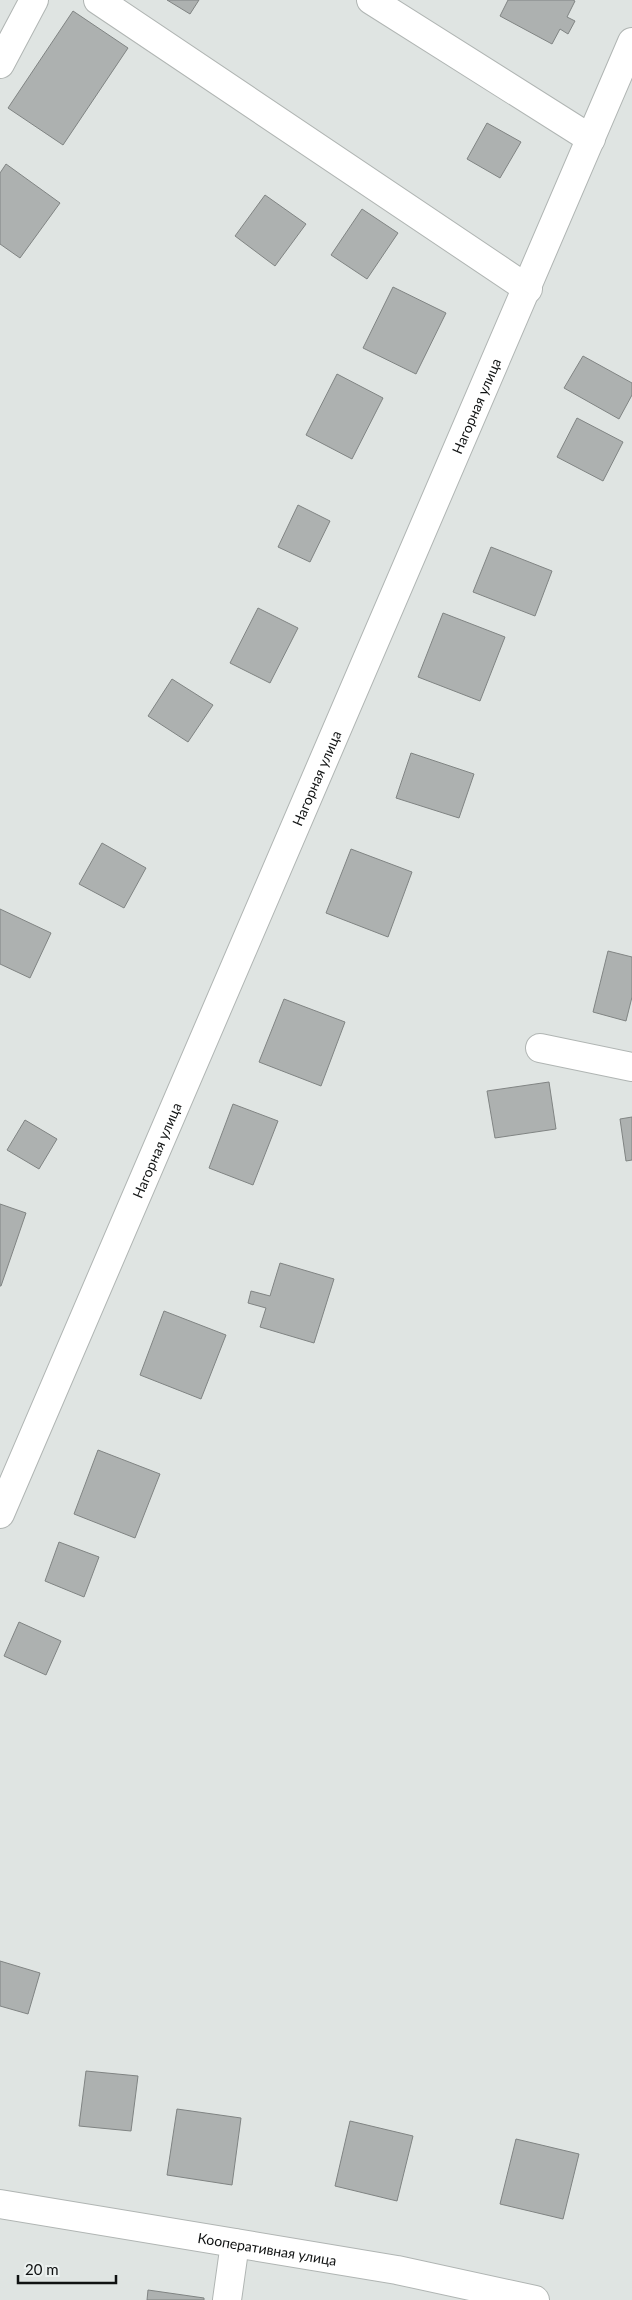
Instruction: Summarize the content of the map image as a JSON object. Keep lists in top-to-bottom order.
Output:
{
  "streets": {
    "street": ["Нагорная улица", "Кооперативная улица"]
  },
  "scale_bar": "20 m"
}
